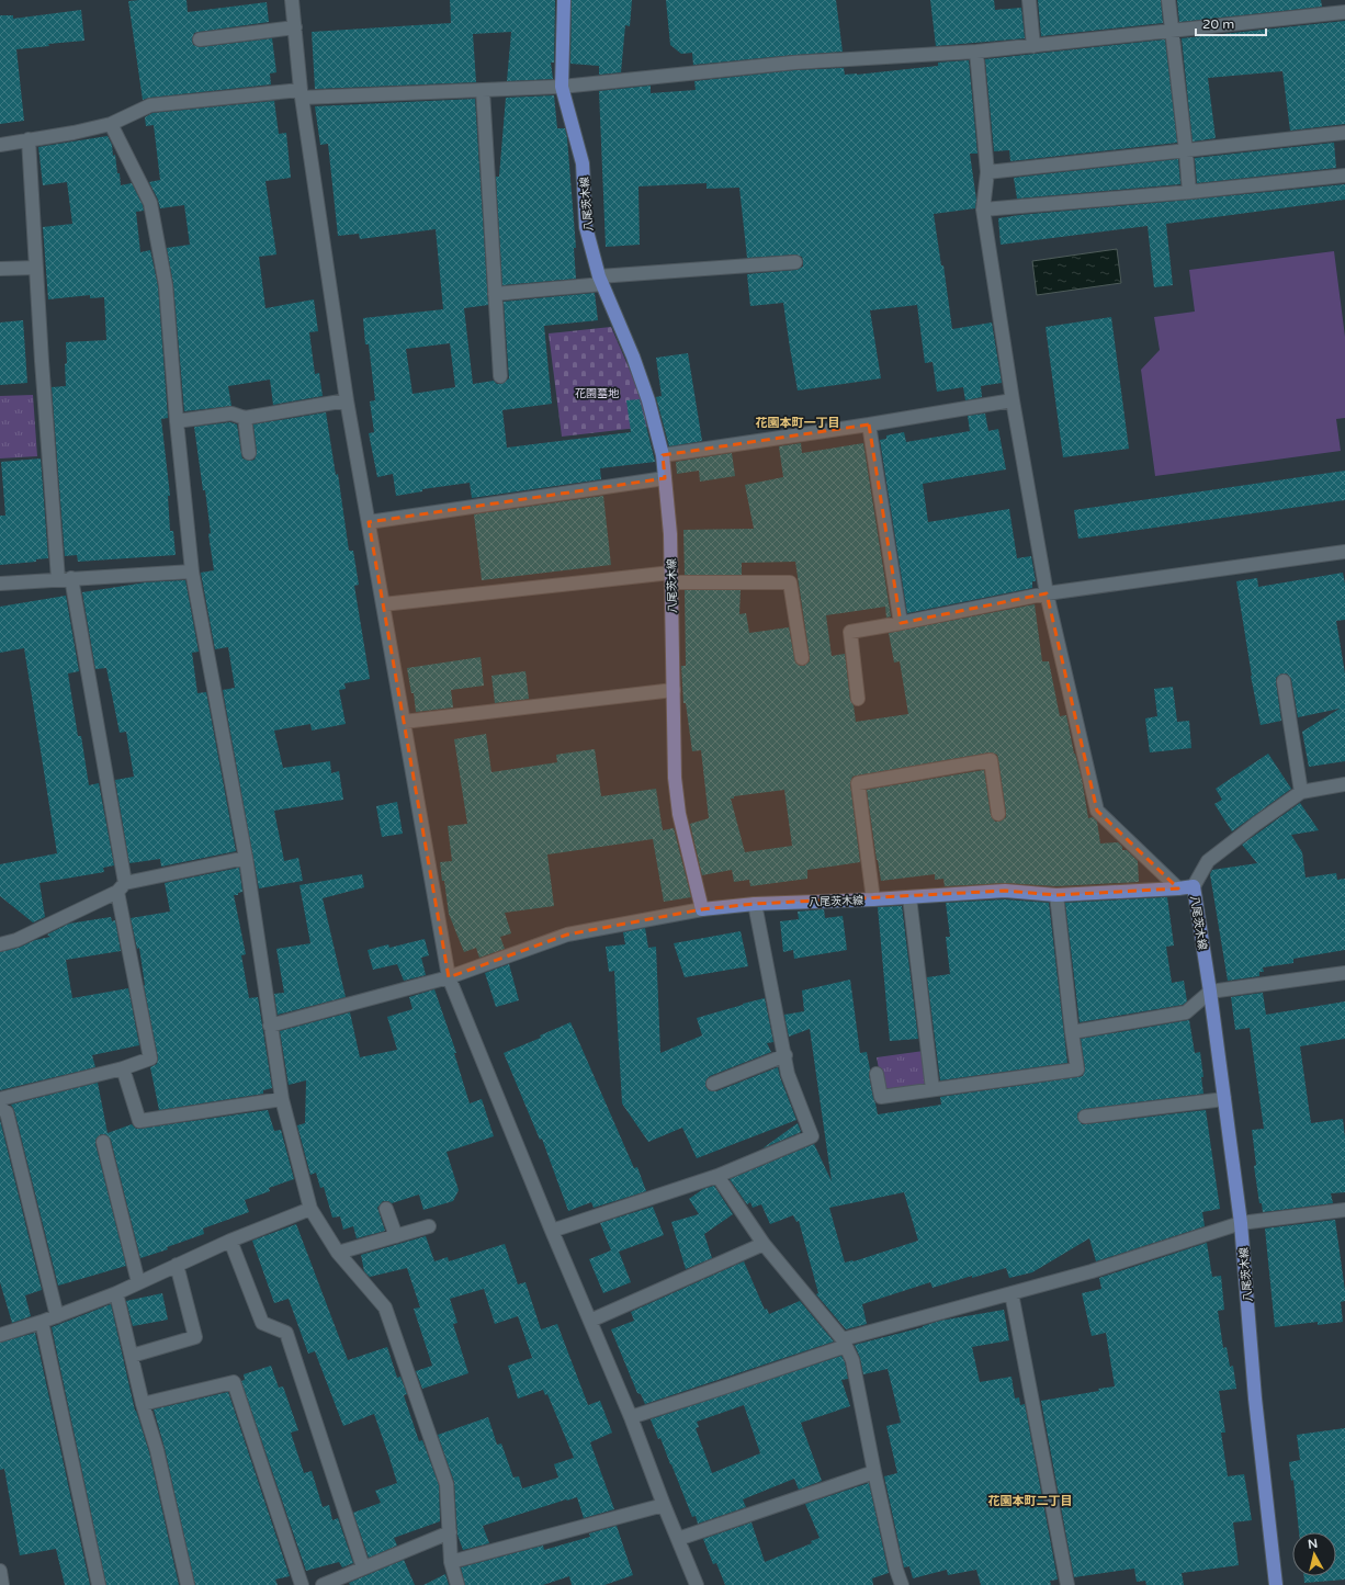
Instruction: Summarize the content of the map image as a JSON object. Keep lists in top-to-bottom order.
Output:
{
  "streets": {
    "main road": ["八尾茨木線"]
  },
  "districts": ["花園本町一丁目", "花園本町二丁目"],
  "parks": ["花園墓地"],
  "scale_bar": "20 m",
  "north": "top"
}
